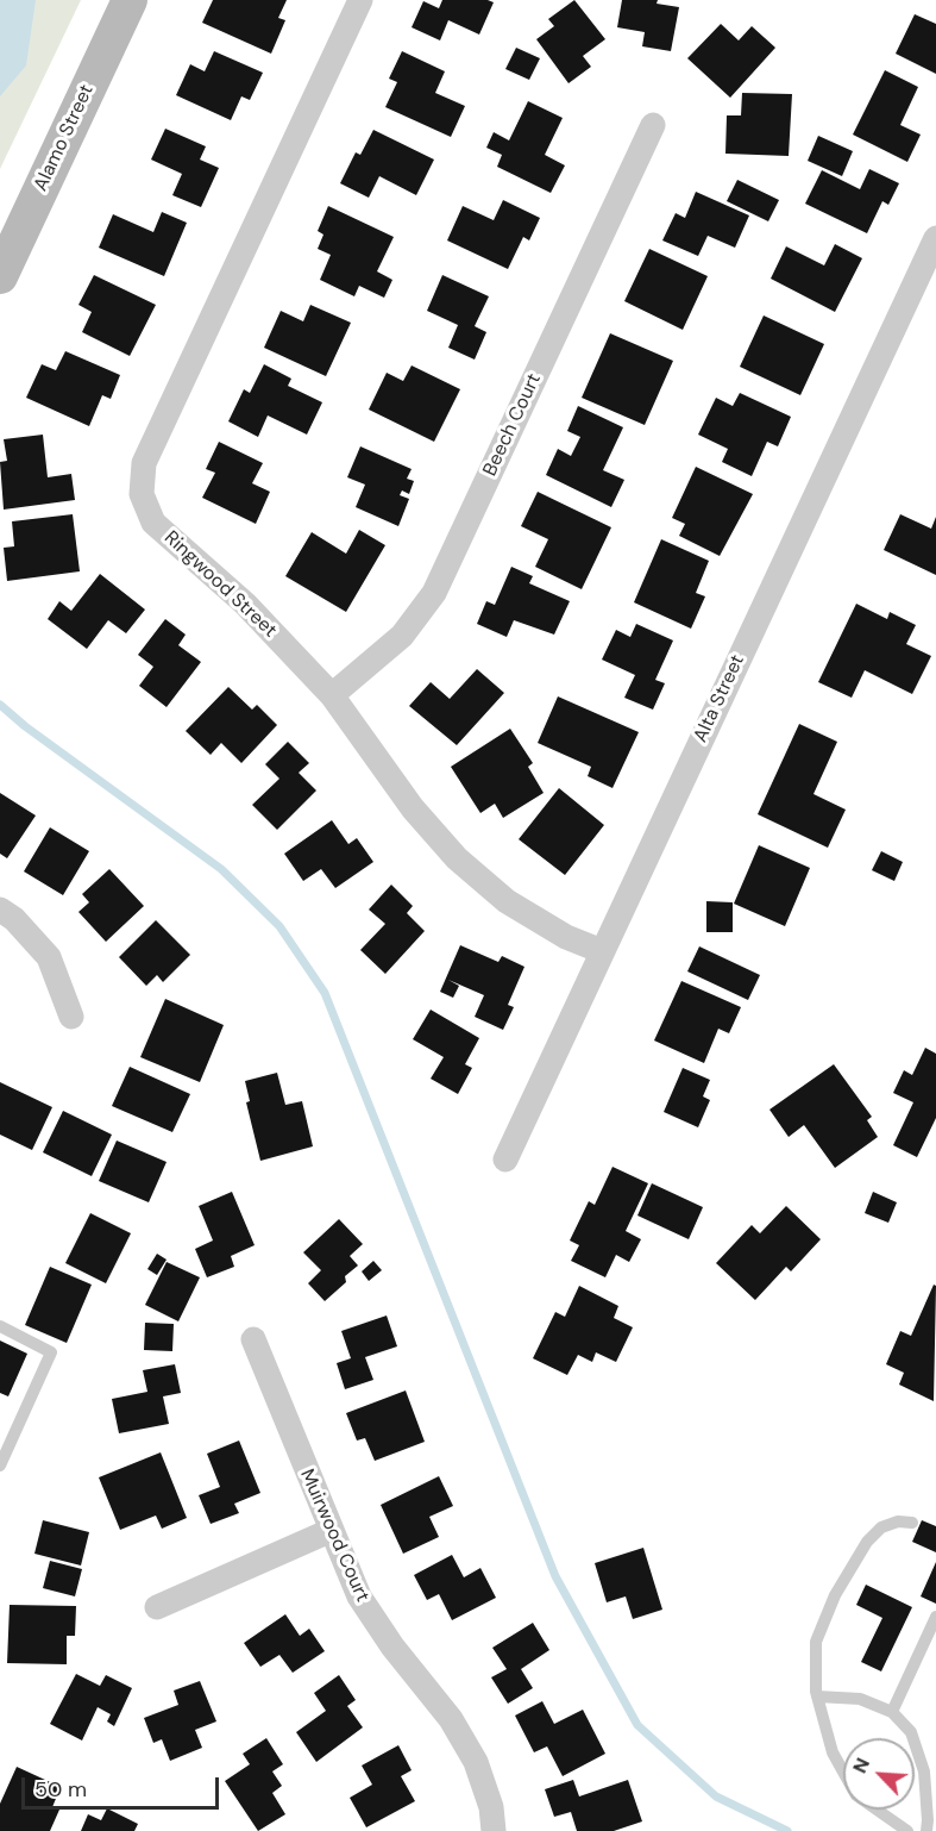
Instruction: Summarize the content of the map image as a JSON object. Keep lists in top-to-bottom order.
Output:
{
  "streets": {
    "main road": ["Alamo Street"],
    "street": [
      "Beech Court",
      "Ringwood Street",
      "Alta Street",
      "Muirwood Court"
    ]
  },
  "crossings": [
    ["Beech Court", "Ringwood Street"],
    ["Ringwood Street", "Alta Street"]
  ],
  "scale_bar": "50 m",
  "north": "top left"
}
